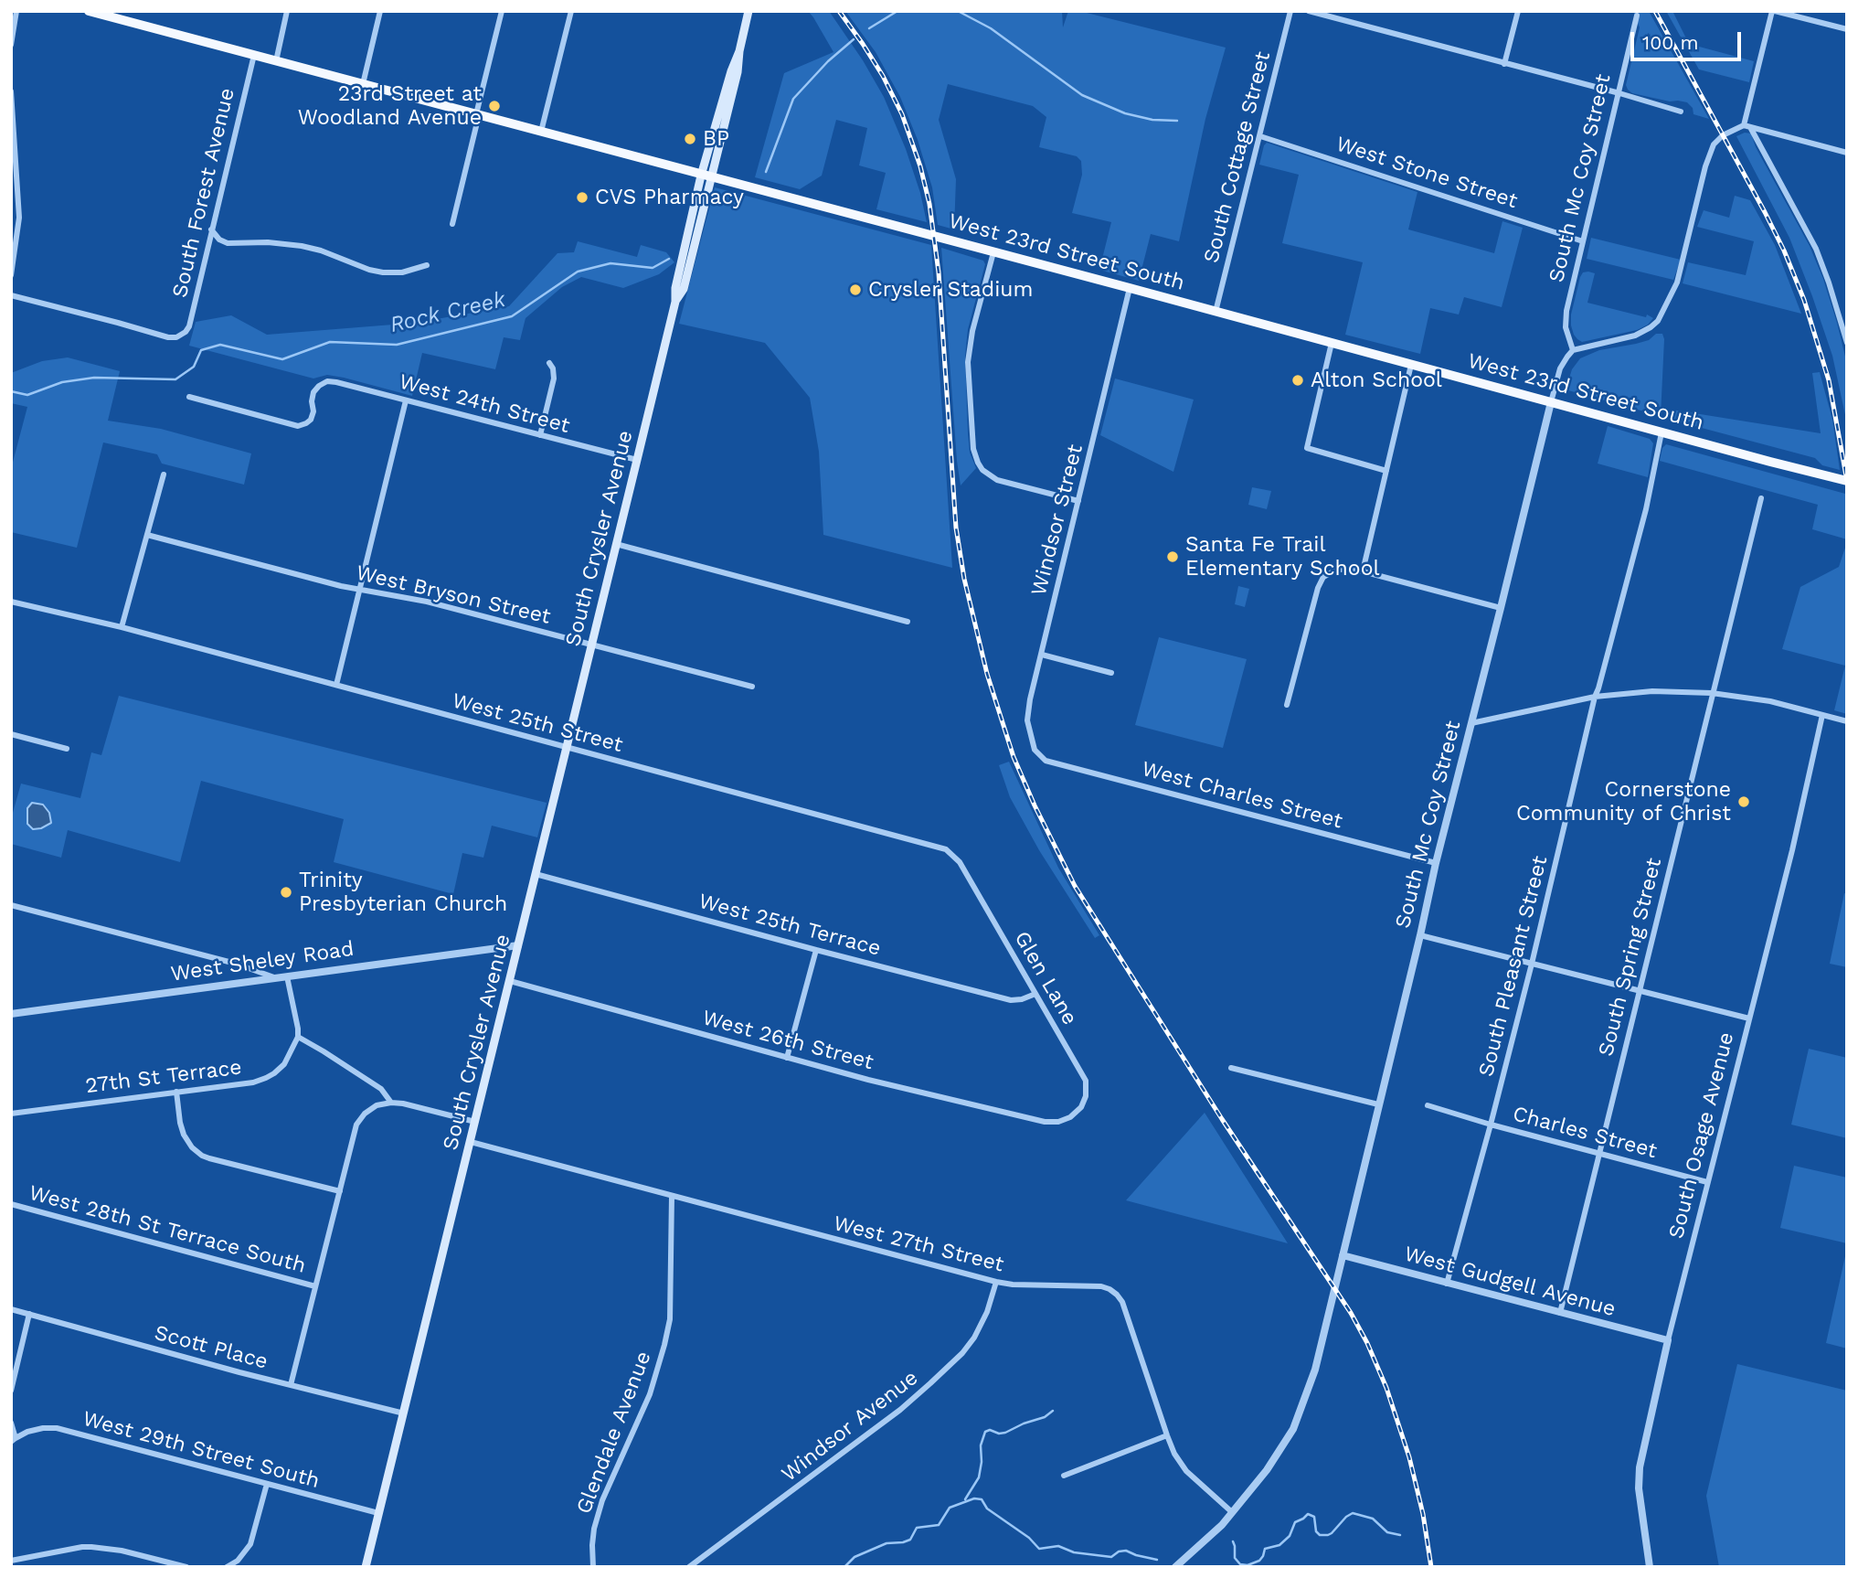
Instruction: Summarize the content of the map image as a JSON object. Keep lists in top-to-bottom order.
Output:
{
  "streets": {
    "main road": ["West 23rd Street South", "South Crysler Avenue"],
    "street": [
      "South Cottage Street",
      "West Stone Street",
      "South Mc Coy Street",
      "South Forest Avenue",
      "West 24th Street",
      "Windsor Street",
      "West Bryson Street",
      "West 25th Street",
      "West Charles Street",
      "West 25th Terrace",
      "South Spring Street",
      "West Sheley Road",
      "South Pleasant Street",
      "Glen Lane",
      "West 26th Street",
      "27th St Terrace",
      "Charles Street",
      "South Osage Avenue",
      "West 28th St Terrace South",
      "West 27th Street",
      "West Gudgell Avenue",
      "Scott Place",
      "Windsor Avenue",
      "Glendale Avenue",
      "West 29th Street South"
    ]
  },
  "crossings": [
    ["South Cottage Street", "West Stone Street"],
    ["South Cottage Street", "West 23rd Street South"],
    ["West Stone Street", "South Mc Coy Street"],
    ["South Mc Coy Street", "West 23rd Street South"],
    ["South Mc Coy Street", "West Charles Street"],
    ["South Mc Coy Street", "West 27th Street"],
    ["South Mc Coy Street", "West Gudgell Avenue"],
    ["South Forest Avenue", "West 23rd Street South"],
    ["West 23rd Street South", "Windsor Street"],
    ["West 23rd Street South", "South Crysler Avenue"],
    ["West 23rd Street South", "South Pleasant Street"],
    ["West 24th Street", "South Crysler Avenue"],
    ["Windsor Street", "West Charles Street"],
    ["South Crysler Avenue", "West Bryson Street"],
    ["South Crysler Avenue", "West 25th Street"],
    ["South Crysler Avenue", "West 25th Terrace"],
    ["South Crysler Avenue", "West Sheley Road"],
    ["South Crysler Avenue", "West 26th Street"],
    ["South Crysler Avenue", "West 27th Street"],
    ["South Crysler Avenue", "Scott Place"],
    ["South Crysler Avenue", "West 29th Street South"],
    ["West 25th Street", "Glen Lane"],
    ["West 25th Terrace", "Glen Lane"],
    ["South Spring Street", "Charles Street"],
    ["South Spring Street", "West Gudgell Avenue"],
    ["South Pleasant Street", "Charles Street"],
    ["South Pleasant Street", "West Gudgell Avenue"],
    ["Glen Lane", "West 26th Street"],
    ["Charles Street", "South Osage Avenue"],
    ["South Osage Avenue", "West Gudgell Avenue"],
    ["West 27th Street", "Windsor Avenue"],
    ["West 27th Street", "Glendale Avenue"]
  ],
  "water": ["Rock Creek"],
  "places": [
    "23rd Street at Woodland Avenue",
    "BP",
    "CVS Pharmacy",
    "Crysler Stadium",
    "Alton School",
    "Santa Fe Trail Elementary School",
    "Cornerstone Community of Christ",
    "Trinity Presbyterian Church"
  ],
  "scale_bar": "100 m"
}
